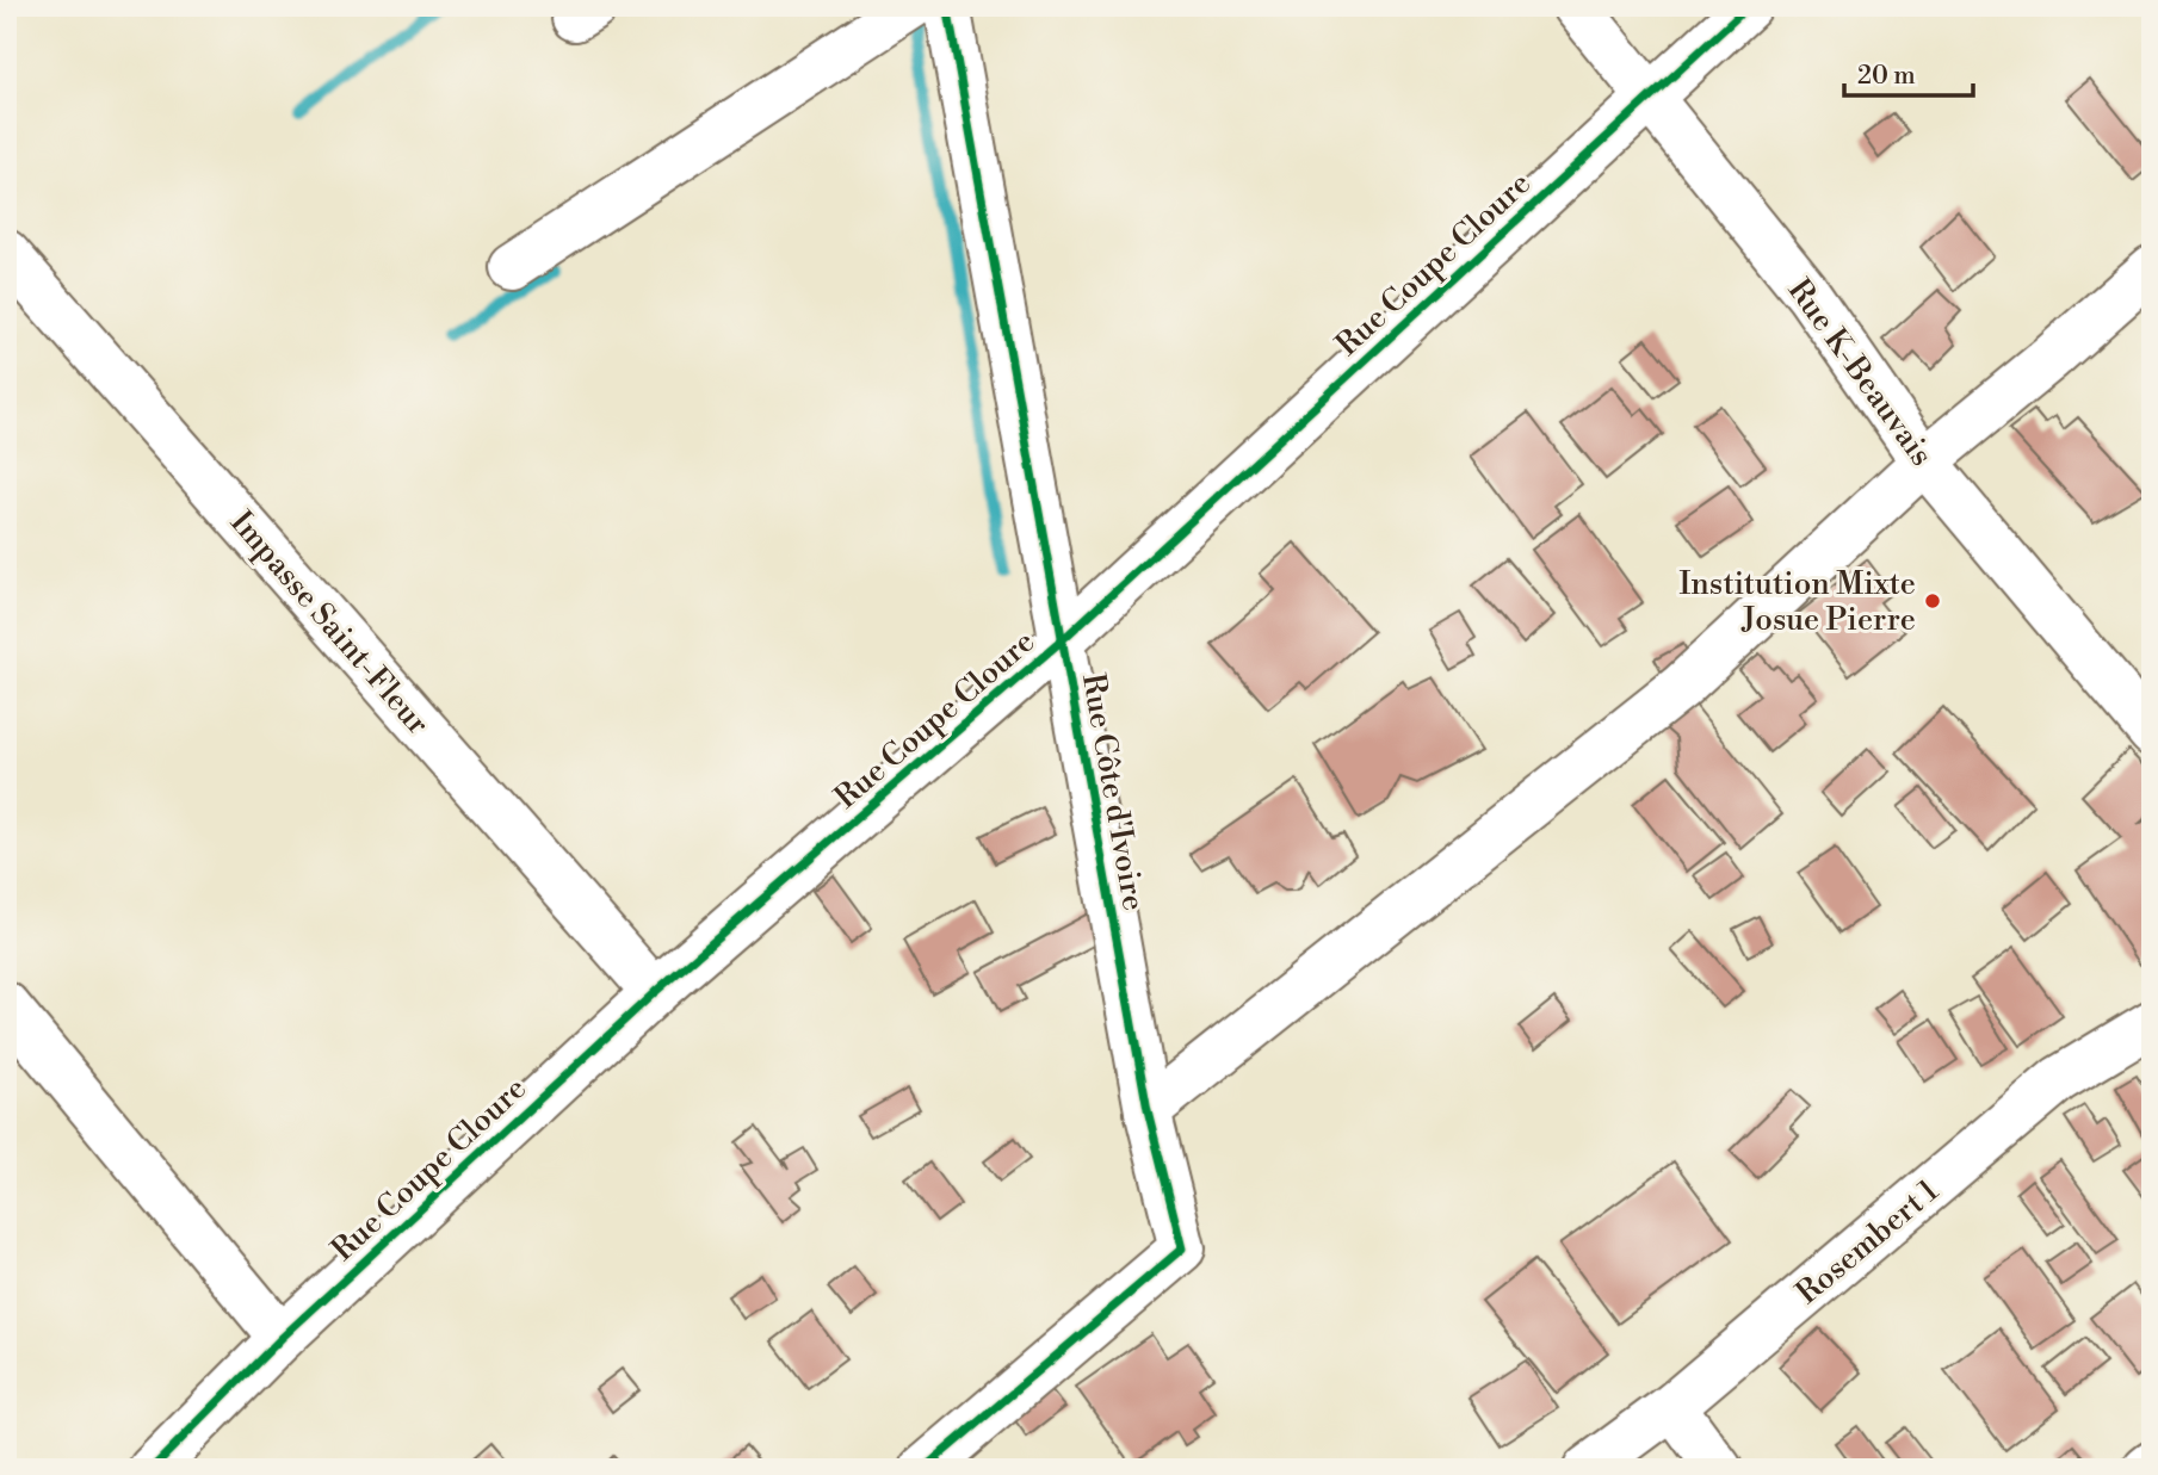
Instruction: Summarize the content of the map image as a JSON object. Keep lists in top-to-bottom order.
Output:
{
  "streets": {
    "street": [
      "Rue Coupe Cloure",
      "Rue K-Beauvais",
      "Impasse Saint-Fleur",
      "Rue Côte d'Ivoire",
      "Rosembert 1"
    ]
  },
  "crossings": [
    ["Rue Coupe Cloure", "Rue K-Beauvais"],
    ["Rue Coupe Cloure", "Impasse Saint-Fleur"],
    ["Rue Coupe Cloure", "Rue Côte d'Ivoire"]
  ],
  "places": ["Institution Mixte Josue Pierre"],
  "scale_bar": "20 m"
}
